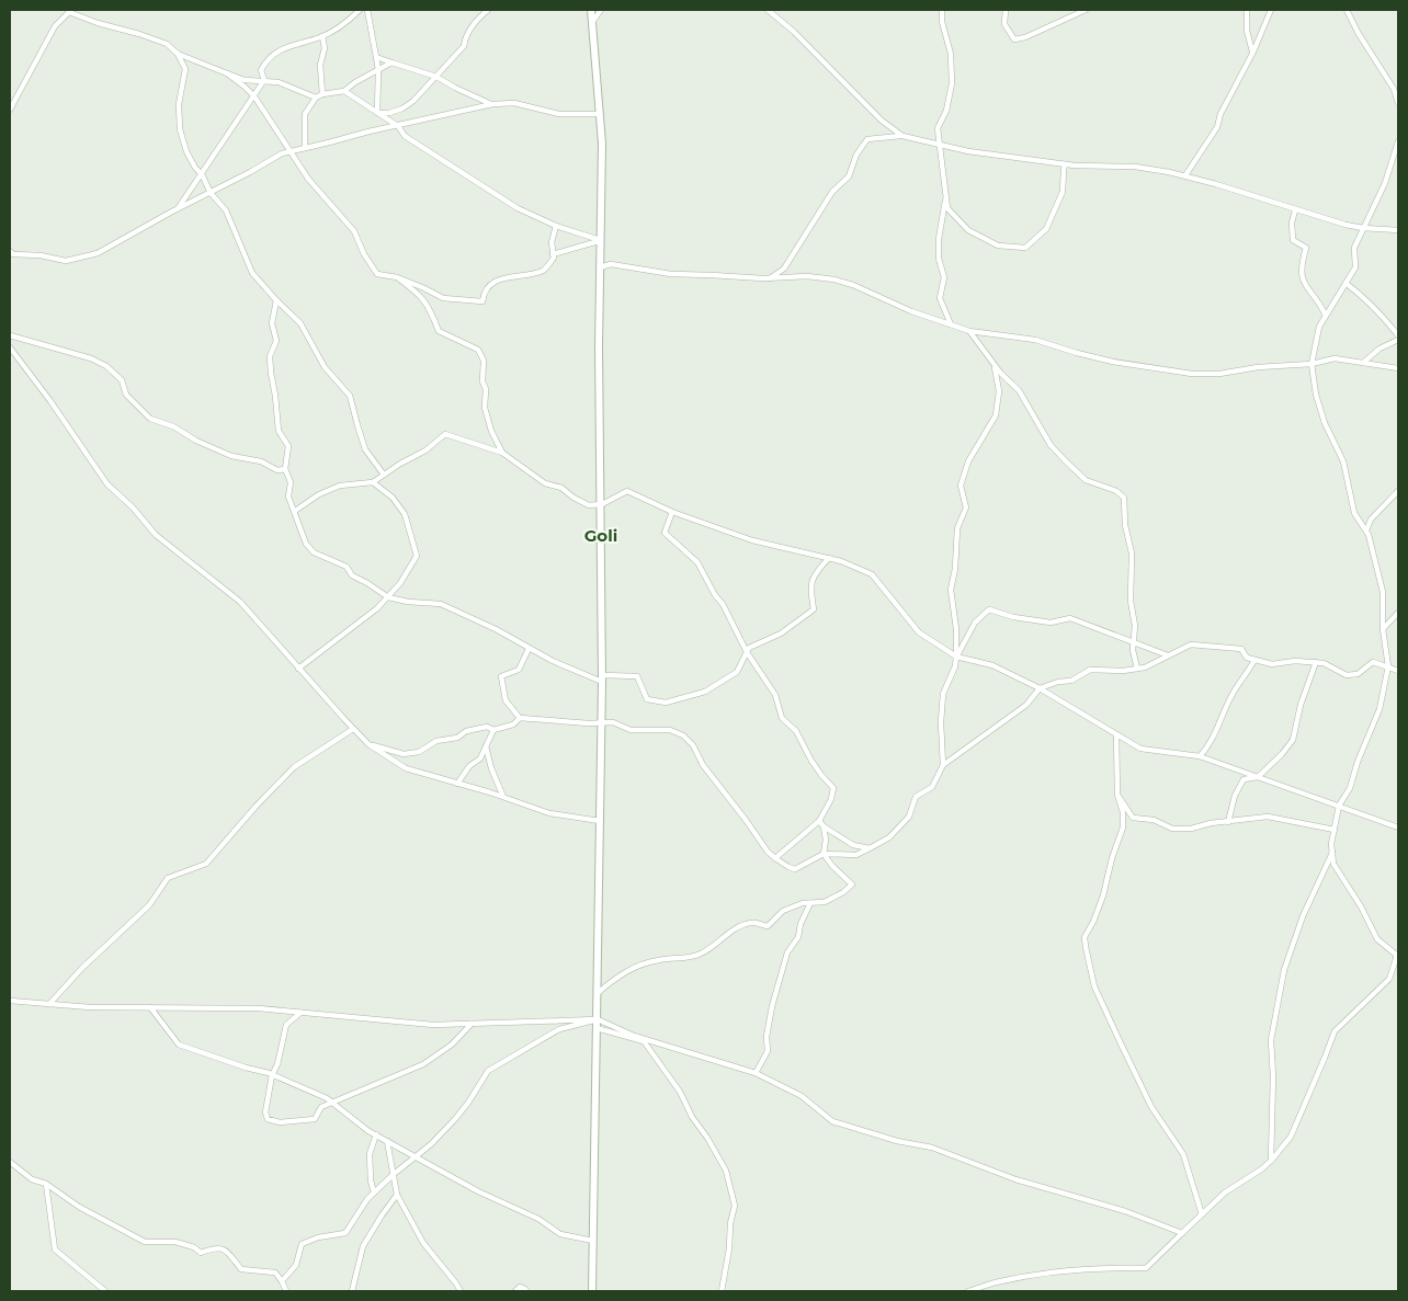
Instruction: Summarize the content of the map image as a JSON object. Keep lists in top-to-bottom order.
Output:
{
  "districts": ["Goli"]
}
